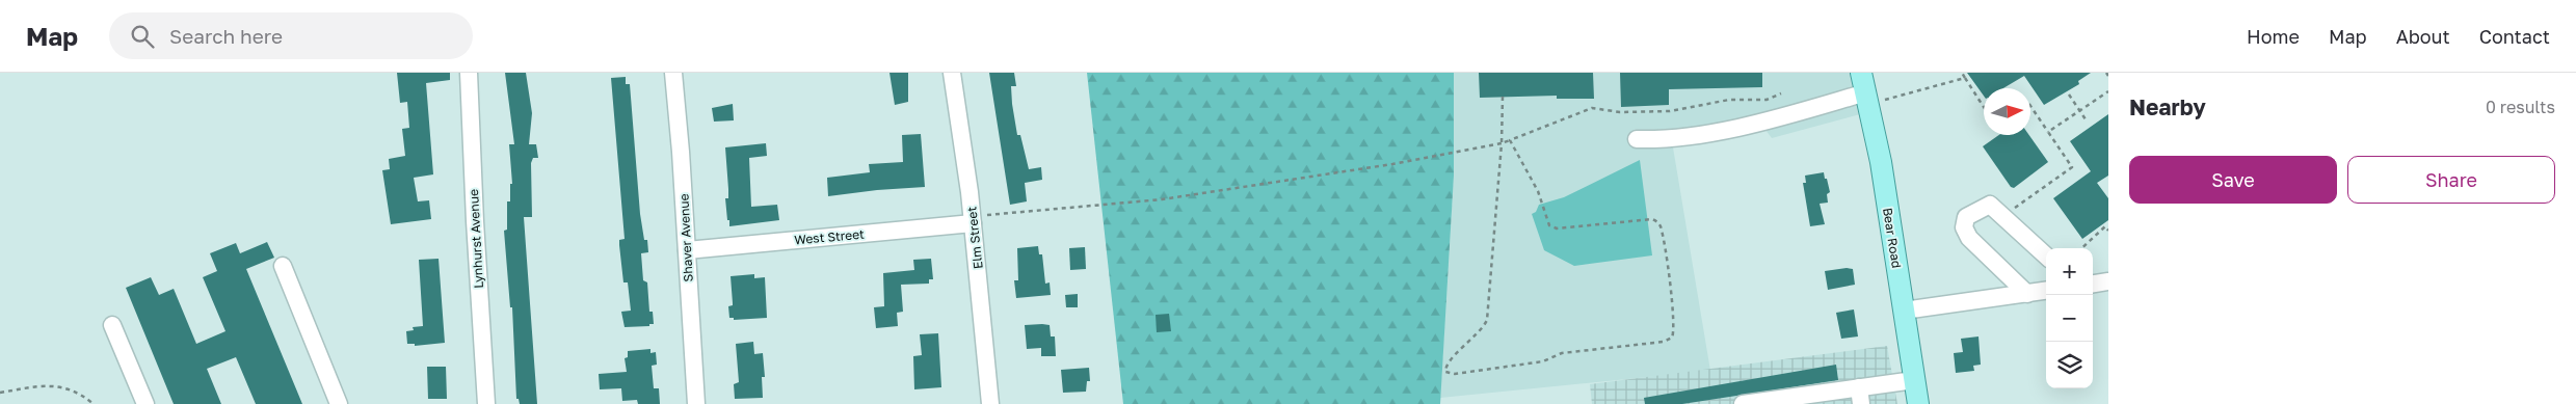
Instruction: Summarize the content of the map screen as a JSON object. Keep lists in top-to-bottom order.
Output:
{
  "streets": {
    "main road": ["Bear Road"],
    "street": [
      "West Street",
      "Shaver Avenue",
      "Elm Street",
      "Lynhurst Avenue"
    ]
  },
  "crossings": [
    ["West Street", "Shaver Avenue"],
    ["West Street", "Elm Street"]
  ],
  "north": "right",
  "page": {
    "header": "Map",
    "search": "Search here",
    "nav": [
      "Home",
      "Map",
      "About",
      "Contact"
    ],
    "heading": ["Nearby", "0 results"],
    "buttons": ["Save", "Share"],
    "map_buttons": ["+", "−"]
  }
}
